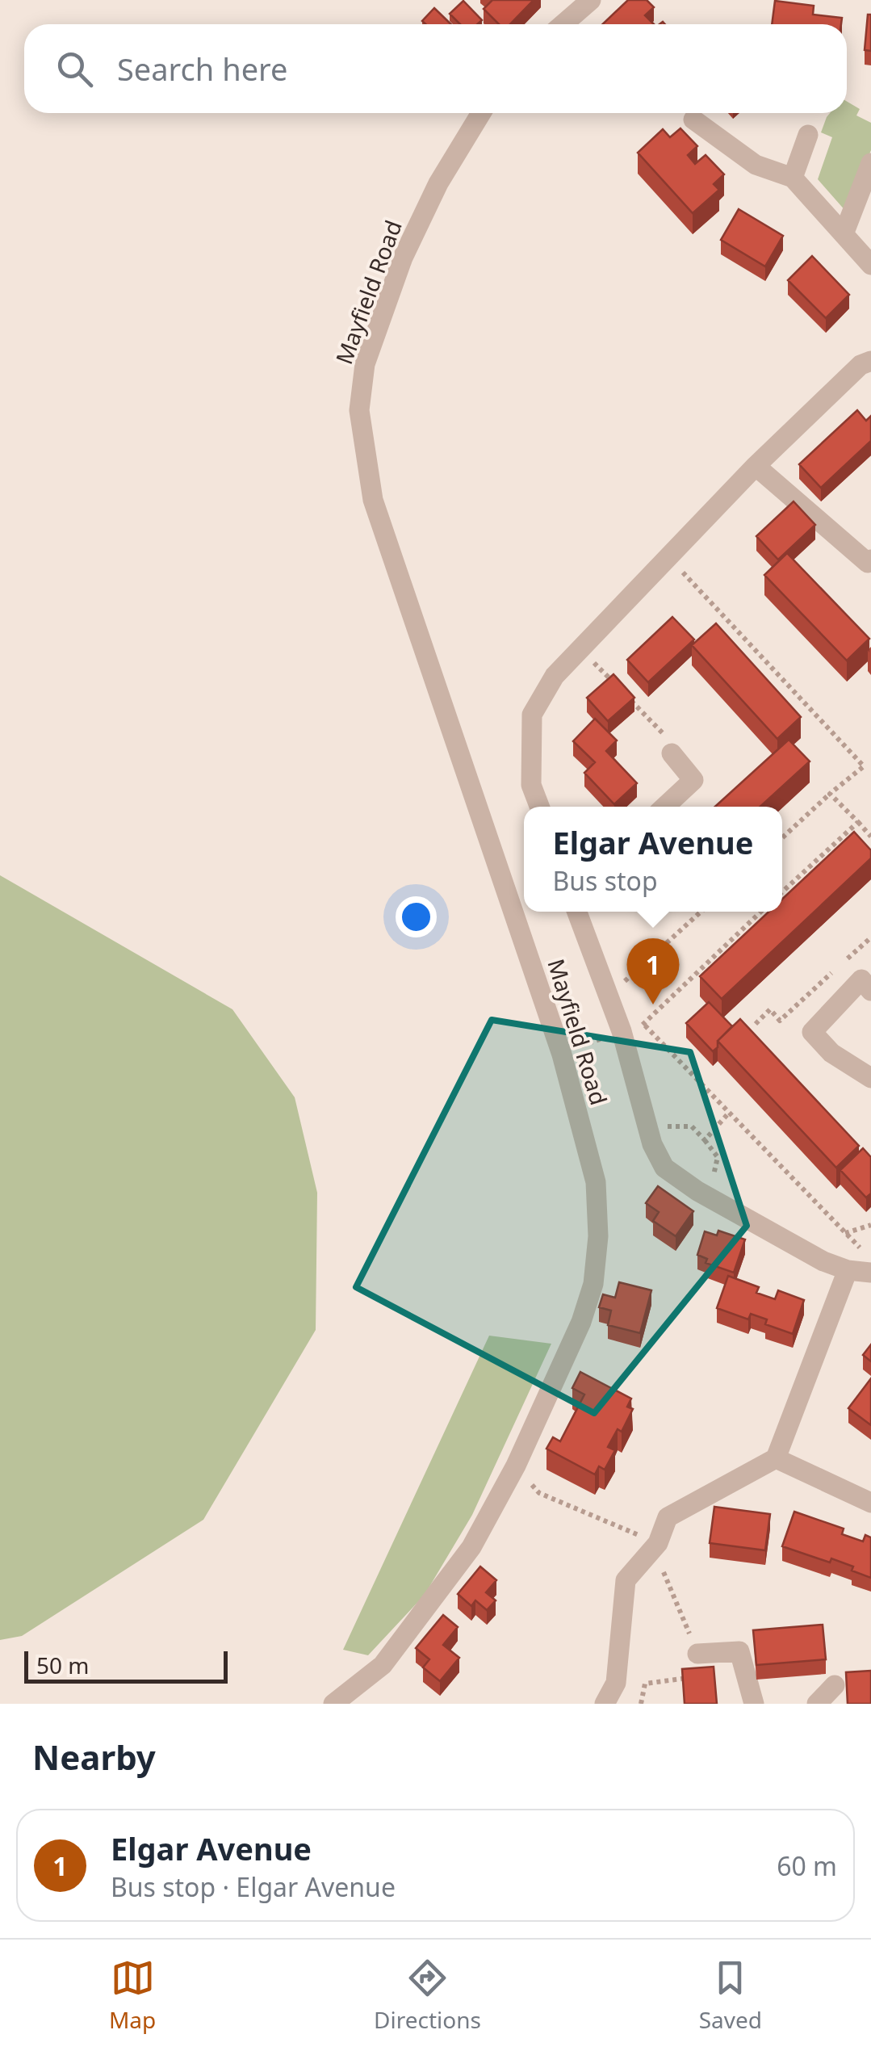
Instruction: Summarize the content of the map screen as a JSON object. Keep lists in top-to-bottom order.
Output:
{
  "streets": {
    "street": ["Mayfield Road"]
  },
  "scale_bar": "50 m",
  "page": {
    "search": "Search here",
    "popup": ["Elgar Avenue", "Bus stop"],
    "pins": "1",
    "scale": "50 m",
    "heading": "Nearby",
    "list": [
      {
        "mark": "1",
        "name": "Elgar Avenue",
        "note": "Bus stop · Elgar Avenue",
        "value": "60 m"
      }
    ],
    "nav": ["Map", "Directions", "Saved"]
  }
}
